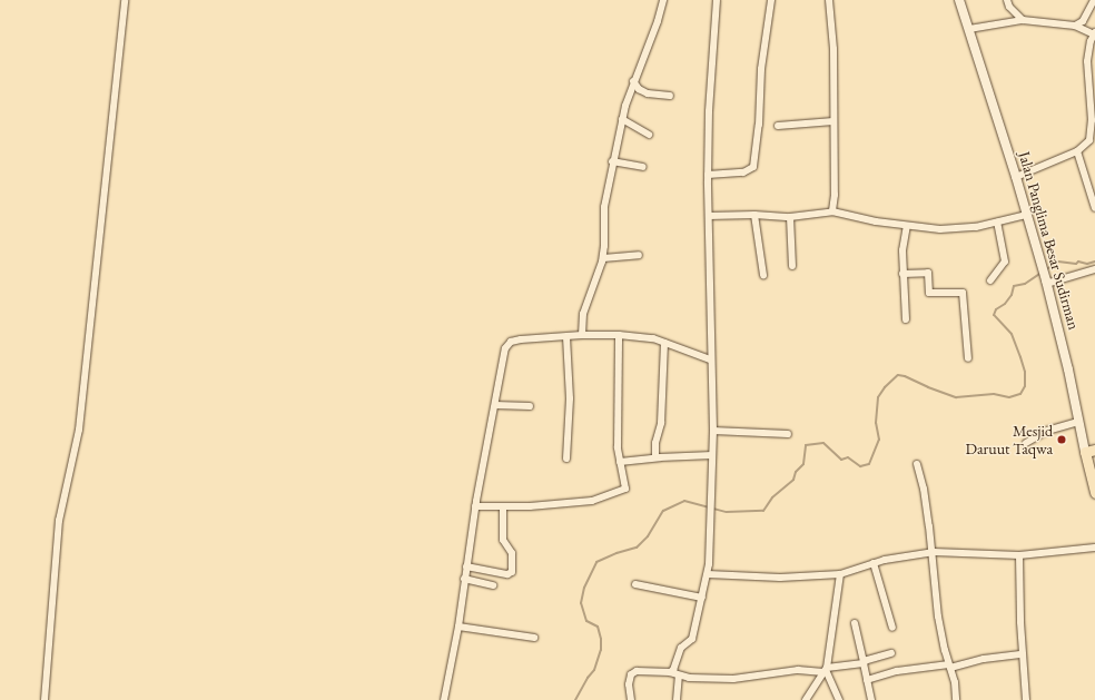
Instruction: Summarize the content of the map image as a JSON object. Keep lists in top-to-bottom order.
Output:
{
  "streets": {
    "main road": ["Jalan Panglima Besar Sudirman"]
  },
  "places": ["Mesjid Daruut Taqwa"]
}
